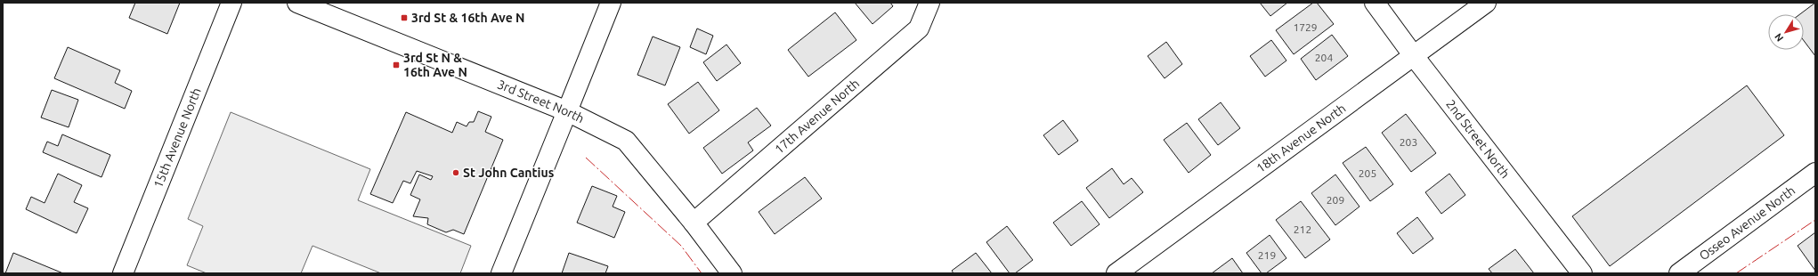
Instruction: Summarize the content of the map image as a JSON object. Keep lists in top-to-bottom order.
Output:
{
  "streets": {
    "street": [
      "3rd Street North",
      "17th Avenue North",
      "15th Avenue North",
      "18th Avenue North",
      "2nd Street North",
      "Osseo Avenue North"
    ]
  },
  "crossings": [
    ["3rd Street North", "17th Avenue North"],
    ["18th Avenue North", "2nd Street North"]
  ],
  "places": {
    "transit": ["3rd St & 16th Ave N", "3rd St N & 16th Ave N"],
    "other": ["St John Cantius"]
  },
  "house_numbers": [
    "1729",
    "204",
    "203",
    "205",
    "209",
    "212",
    "219"
  ],
  "north": "bottom left"
}
